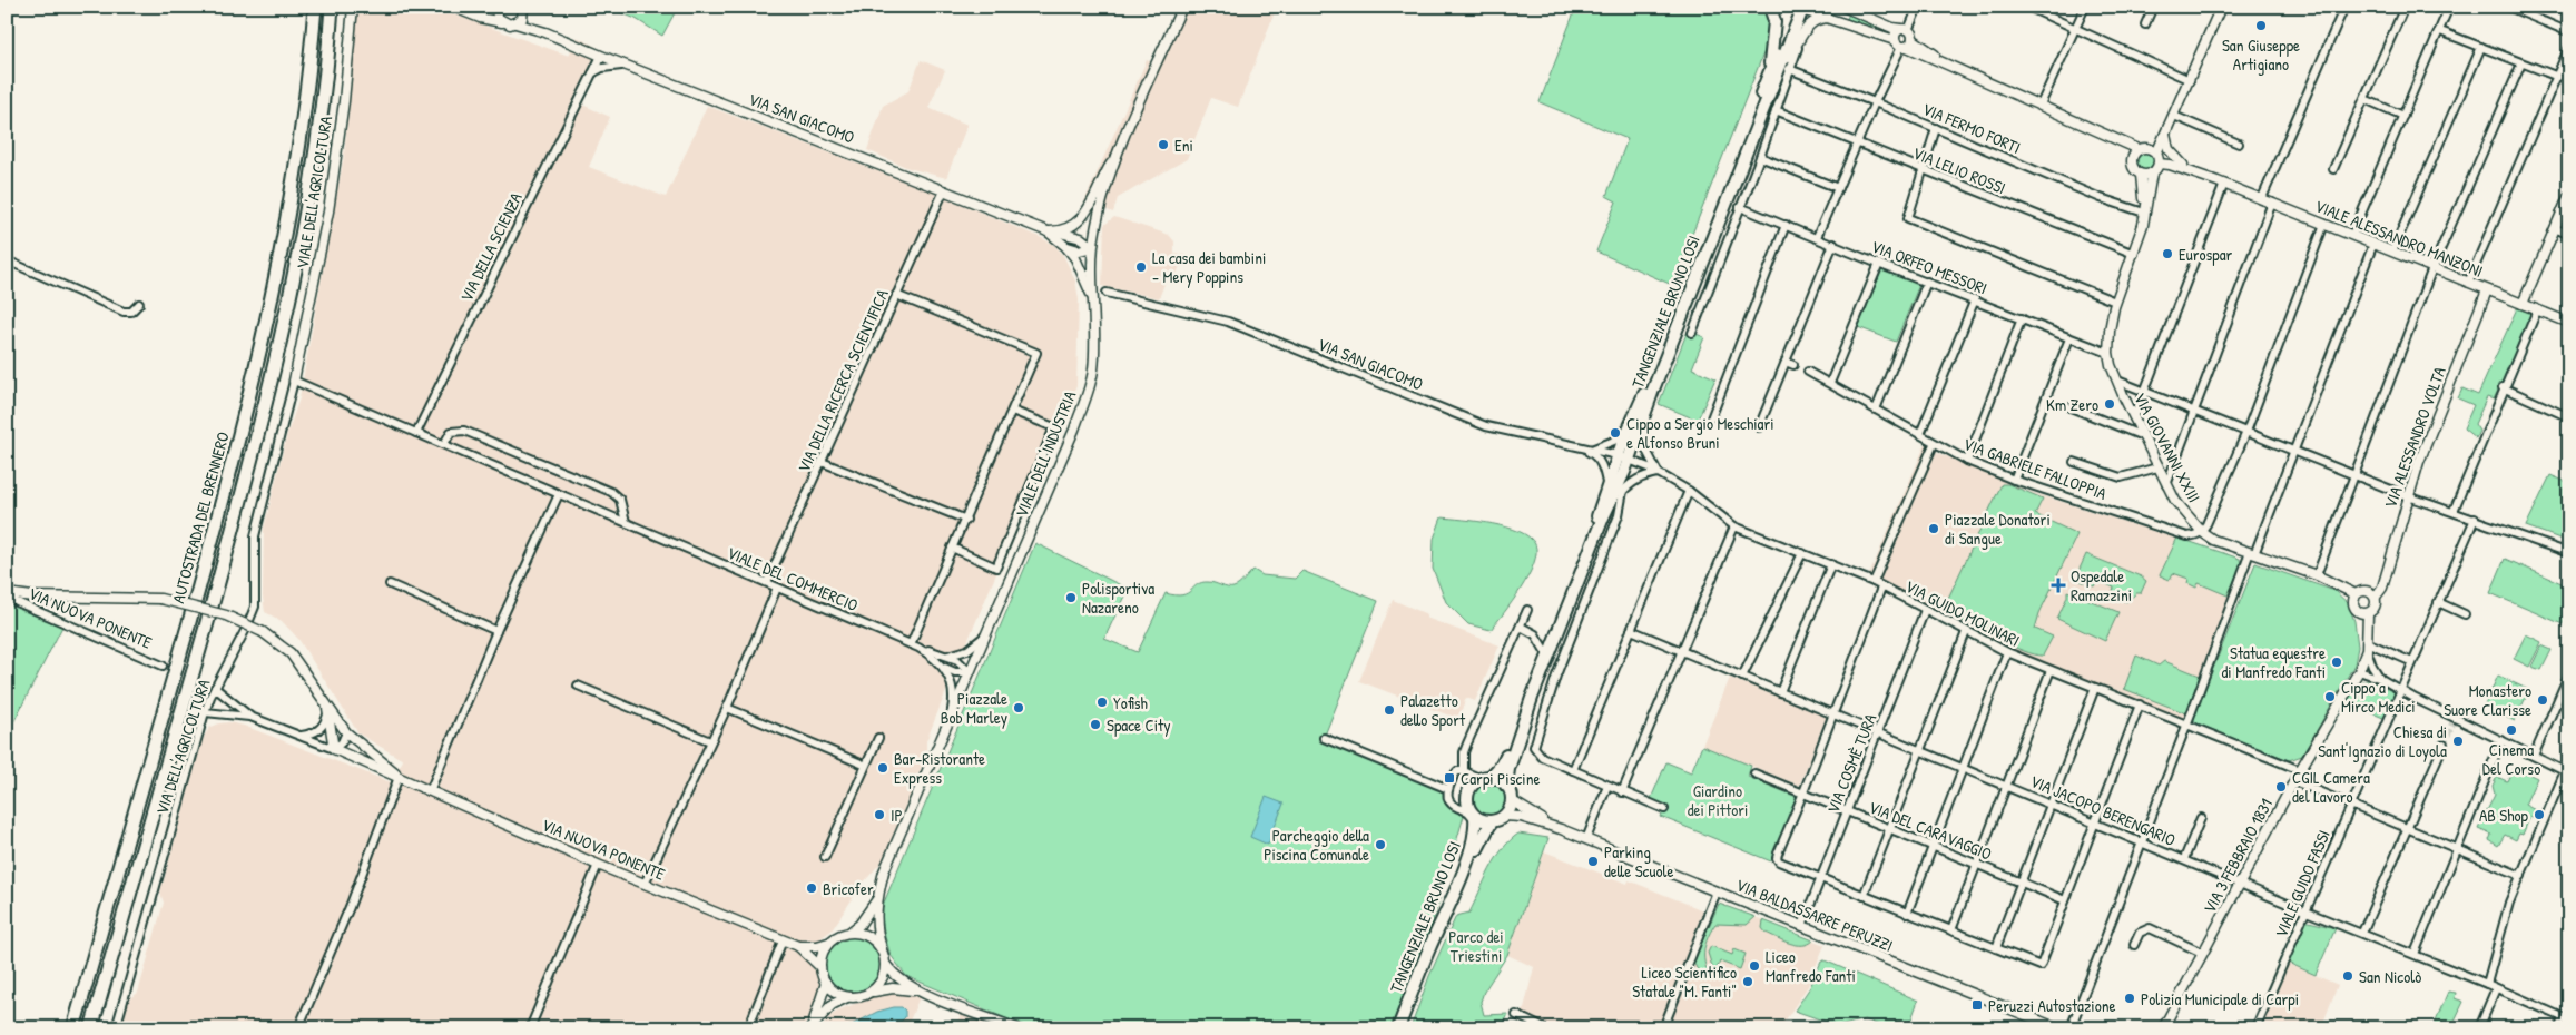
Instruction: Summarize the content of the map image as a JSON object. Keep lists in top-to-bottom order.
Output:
{
  "streets": {
    "highway": ["AUTOSTRADA DEL BRENNERO"],
    "main road": ["TANGENZIALE BRUNO LOSI"],
    "street": [
      "VIA SAN GIACOMO",
      "VIA FERMO FORTI",
      "VIA LELIO ROSSI",
      "VIALE DELL'AGRICOLTURA",
      "VIALE ALESSANDRO MANZONI",
      "VIA DELLA SCIENZA",
      "VIA ORFEO MESSORI",
      "VIA DELLA RICERCA SCIENTIFICA",
      "VIA ALESSANDRO VOLTA",
      "VIA GIOVANNI XXIII",
      "VIALE DELL'INDUSTRIA",
      "VIA GABRIELE FALLOPPIA",
      "VIALE DEL COMMERCIO",
      "VIA GUIDO MOLINARI",
      "VIA NUOVA PONENTE",
      "VIA DELL'AGRICOLTURA",
      "VIA COSMÈ TURA",
      "VIA JACOPO BERENGARIO",
      "VIA DEL CARAVAGGIO",
      "VIA 3 FEBBRAIO 1831",
      "VIALE GUIDO FASSI",
      "VIA BALDASSARRE PERUZZI"
    ]
  },
  "crossings": [
    ["VIA SAN GIACOMO", "VIA DELLA SCIENZA"],
    ["VIA SAN GIACOMO", "TANGENZIALE BRUNO LOSI"],
    ["VIA SAN GIACOMO", "VIA DELLA RICERCA SCIENTIFICA"],
    ["VIA SAN GIACOMO", "VIALE DELL'INDUSTRIA"],
    ["VIA SAN GIACOMO", "VIA GUIDO MOLINARI"],
    ["VIA FERMO FORTI", "TANGENZIALE BRUNO LOSI"],
    ["VIA FERMO FORTI", "VIA GIOVANNI XXIII"],
    ["VIA LELIO ROSSI", "VIA GIOVANNI XXIII"],
    ["VIALE DELL'AGRICOLTURA", "VIALE DEL COMMERCIO"],
    ["VIALE DELL'AGRICOLTURA", "VIA DELL'AGRICOLTURA"],
    ["VIALE ALESSANDRO MANZONI", "VIA ALESSANDRO VOLTA"],
    ["VIALE ALESSANDRO MANZONI", "VIA GIOVANNI XXIII"],
    ["VIA DELLA SCIENZA", "VIALE DEL COMMERCIO"],
    ["VIA ORFEO MESSORI", "VIA GIOVANNI XXIII"],
    ["TANGENZIALE BRUNO LOSI", "VIA GUIDO MOLINARI"],
    ["TANGENZIALE BRUNO LOSI", "VIA BALDASSARRE PERUZZI"],
    ["VIA DELLA RICERCA SCIENTIFICA", "VIALE DEL COMMERCIO"],
    ["VIA ALESSANDRO VOLTA", "VIA GIOVANNI XXIII"],
    ["VIA GIOVANNI XXIII", "VIA GABRIELE FALLOPPIA"],
    ["VIALE DELL'INDUSTRIA", "VIA NUOVA PONENTE"],
    ["VIALE DEL COMMERCIO", "VIA DELL'AGRICOLTURA"],
    ["VIA GUIDO MOLINARI", "VIA COSMÈ TURA"],
    ["VIA GUIDO MOLINARI", "VIA 3 FEBBRAIO 1831"],
    ["VIA COSMÈ TURA", "VIA JACOPO BERENGARIO"],
    ["VIA COSMÈ TURA", "VIA DEL CARAVAGGIO"],
    ["VIA COSMÈ TURA", "VIA BALDASSARRE PERUZZI"],
    ["VIA JACOPO BERENGARIO", "VIA 3 FEBBRAIO 1831"],
    ["VIA JACOPO BERENGARIO", "VIALE GUIDO FASSI"]
  ],
  "parks": ["Giardino dei Pittori", "Parco dei Triestini"],
  "places": {
    "other": [
      "San Giuseppe Artigiano",
      "Eni",
      "Eurospar",
      "La casa dei bambini - Mery Poppins",
      "Km Zero",
      "Cippo a Sergio Meschiari e Alfonso Bruni",
      "Piazzale Donatori di Sangue",
      "Polisportiva Nazareno",
      "Statua equestre di Manfredo Fanti",
      "Cippo a Mirco Medici",
      "Monastero Suore Clarisse",
      "Yofish",
      "Piazzale Bob Marley",
      "Palazetto dello Sport",
      "Space City",
      "Cinema Del Corso",
      "Chiesa di Sant'Ignazio di Loyola",
      "Bar-Ristorante Express",
      "CGIL Camera del Lavoro",
      "IP",
      "AB Shop",
      "Parcheggio della Piscina Comunale",
      "Parking delle Scuole",
      "Bricofer",
      "Liceo Manfredo Fanti",
      "San Nicolò",
      "Liceo Scientifico Statale \"M. Fanti\"",
      "Polizia Municipale di Carpi"
    ],
    "health": ["Ospedale Ramazzini"],
    "transit": ["Carpi Piscine", "Peruzzi Autostazione"]
  }
}
